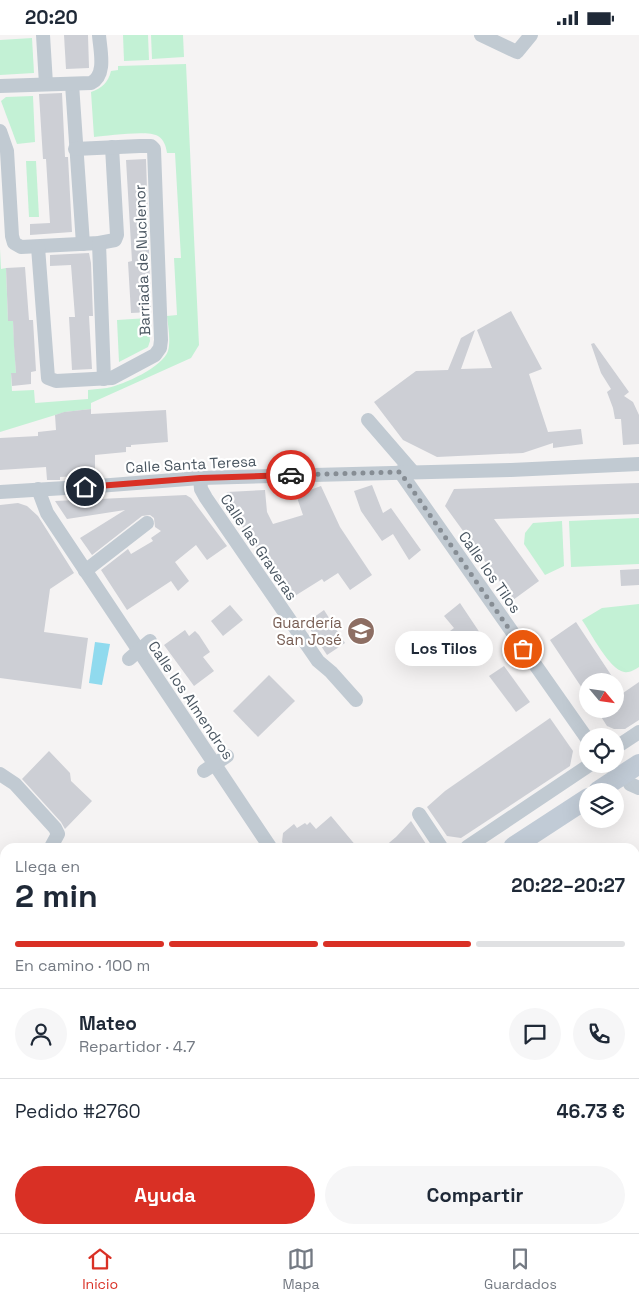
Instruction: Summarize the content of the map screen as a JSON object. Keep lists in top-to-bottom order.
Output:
{
  "streets": {
    "street": [
      "Barriada de Nuclenor",
      "Calle Santa Teresa",
      "Calle las Graveras",
      "Calle los Tilos",
      "Calle los Almendros"
    ]
  },
  "crossings": [
    ["Calle Santa Teresa", "Calle las Graveras"],
    ["Calle Santa Teresa", "Calle los Tilos"],
    ["Calle Santa Teresa", "Calle los Almendros"]
  ],
  "places": {
    "school or university": ["Guardería San José"],
    "other": ["Los Tilos"]
  },
  "north": "bottom right",
  "page": {
    "status": "20:20",
    "bubble": "Los Tilos",
    "heading": ["2 min", "Llega en", "20:22–20:27"],
    "panel": [
      "Mateo",
      "Repartidor · 4.7",
      "Pedido #2760",
      "46.73 €"
    ],
    "bar": "En camino · 100 m",
    "buttons": ["Ayuda", "Compartir"],
    "tabs": ["Inicio", "Mapa", "Guardados"]
  }
}
